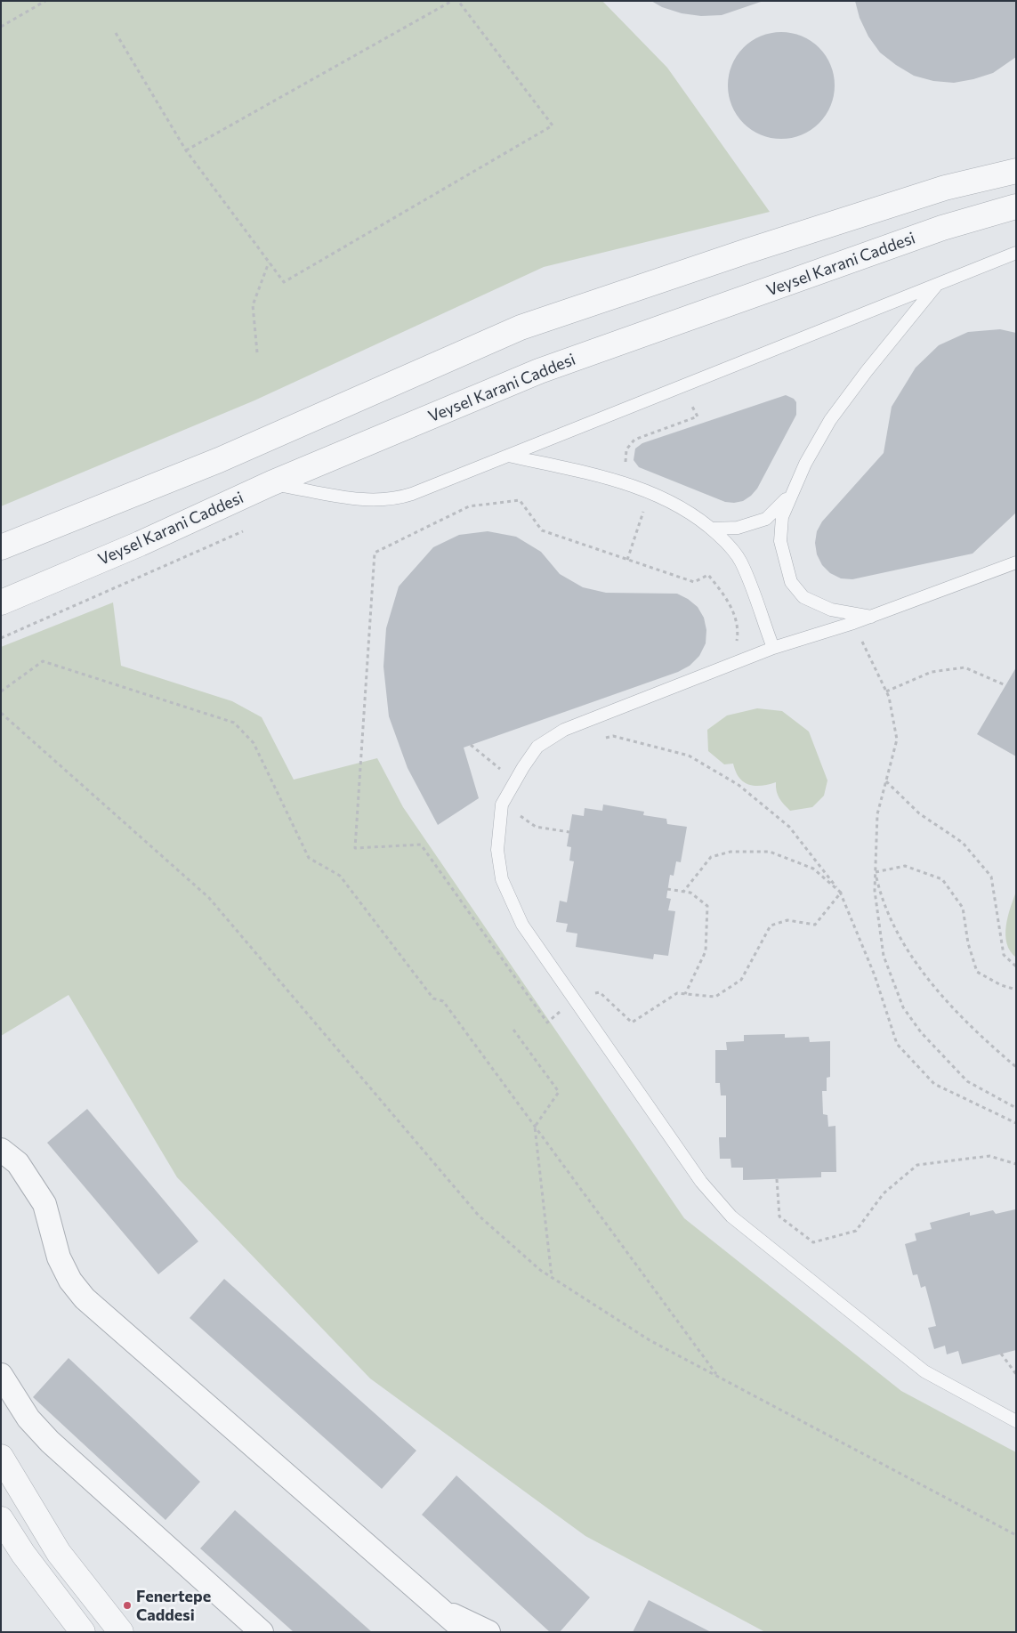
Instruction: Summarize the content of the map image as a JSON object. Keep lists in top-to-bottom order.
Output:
{
  "streets": {
    "street": ["Veysel Karani Caddesi"]
  },
  "places": ["Fenertepe Caddesi"]
}
